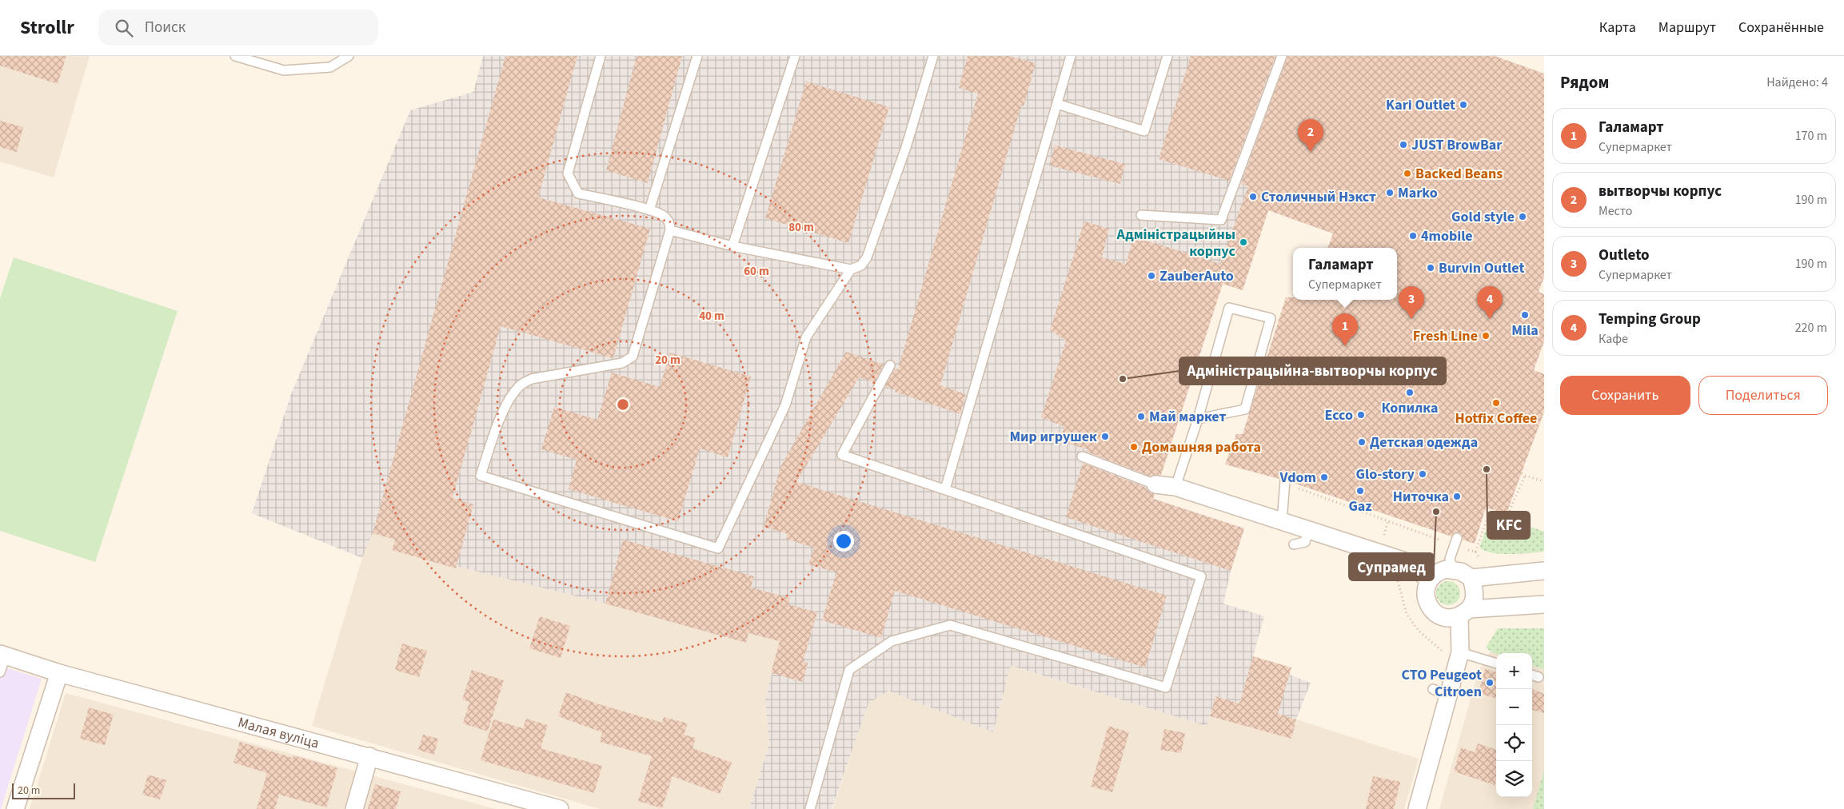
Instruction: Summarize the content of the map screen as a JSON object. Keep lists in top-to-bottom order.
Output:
{
  "streets": {
    "street": ["Малая вуліца"]
  },
  "places": [
    "Kari Outlet",
    "JUST BrowBar",
    "Backed Beans",
    "Marko",
    "Столичный Нэкст",
    "Gold style",
    "4mobile",
    "Адміністрацыйны корпус",
    "Burvin Outlet",
    "ZauberAuto",
    "Mila",
    "Fresh Line",
    "Адміністрацыйна-вытворчы корпус",
    "Копилка",
    "Hotfix Coffee",
    "Ecco",
    "Май маркет",
    "Мир игрушек",
    "Детская одежда",
    "Домашняя работа",
    "KFC",
    "Glo-story",
    "Vdom",
    "Gaz",
    "Ниточка",
    "Супрамед",
    "СТО Peugeot Citroen"
  ],
  "scale_bar": "20 m",
  "page": {
    "header": "Strollr",
    "search": "Поиск",
    "nav": ["Карта", "Маршрут", "Сохранённые"],
    "heading": ["Рядом", "Найдено: 4"],
    "list": [
      {
        "mark": "1",
        "name": "Галамарт",
        "note": "Супермаркет",
        "value": "170 m"
      },
      {
        "mark": "2",
        "name": "вытворчы корпус",
        "note": "Место",
        "value": "190 m"
      },
      {
        "mark": "3",
        "name": "Outleto",
        "note": "Супермаркет",
        "value": "190 m"
      },
      {
        "mark": "4",
        "name": "Temping Group",
        "note": "Кафе",
        "value": "220 m"
      }
    ],
    "pins": [
      "2",
      "3",
      "4",
      "1"
    ],
    "popup": ["Галамарт", "Супермаркет"],
    "buttons": ["Сохранить", "Поделиться"],
    "map_buttons": ["+", "−"],
    "scale": "20 m"
  },
  "rings": [
    "80 m",
    "60 m",
    "40 m",
    "20 m"
  ]
}
